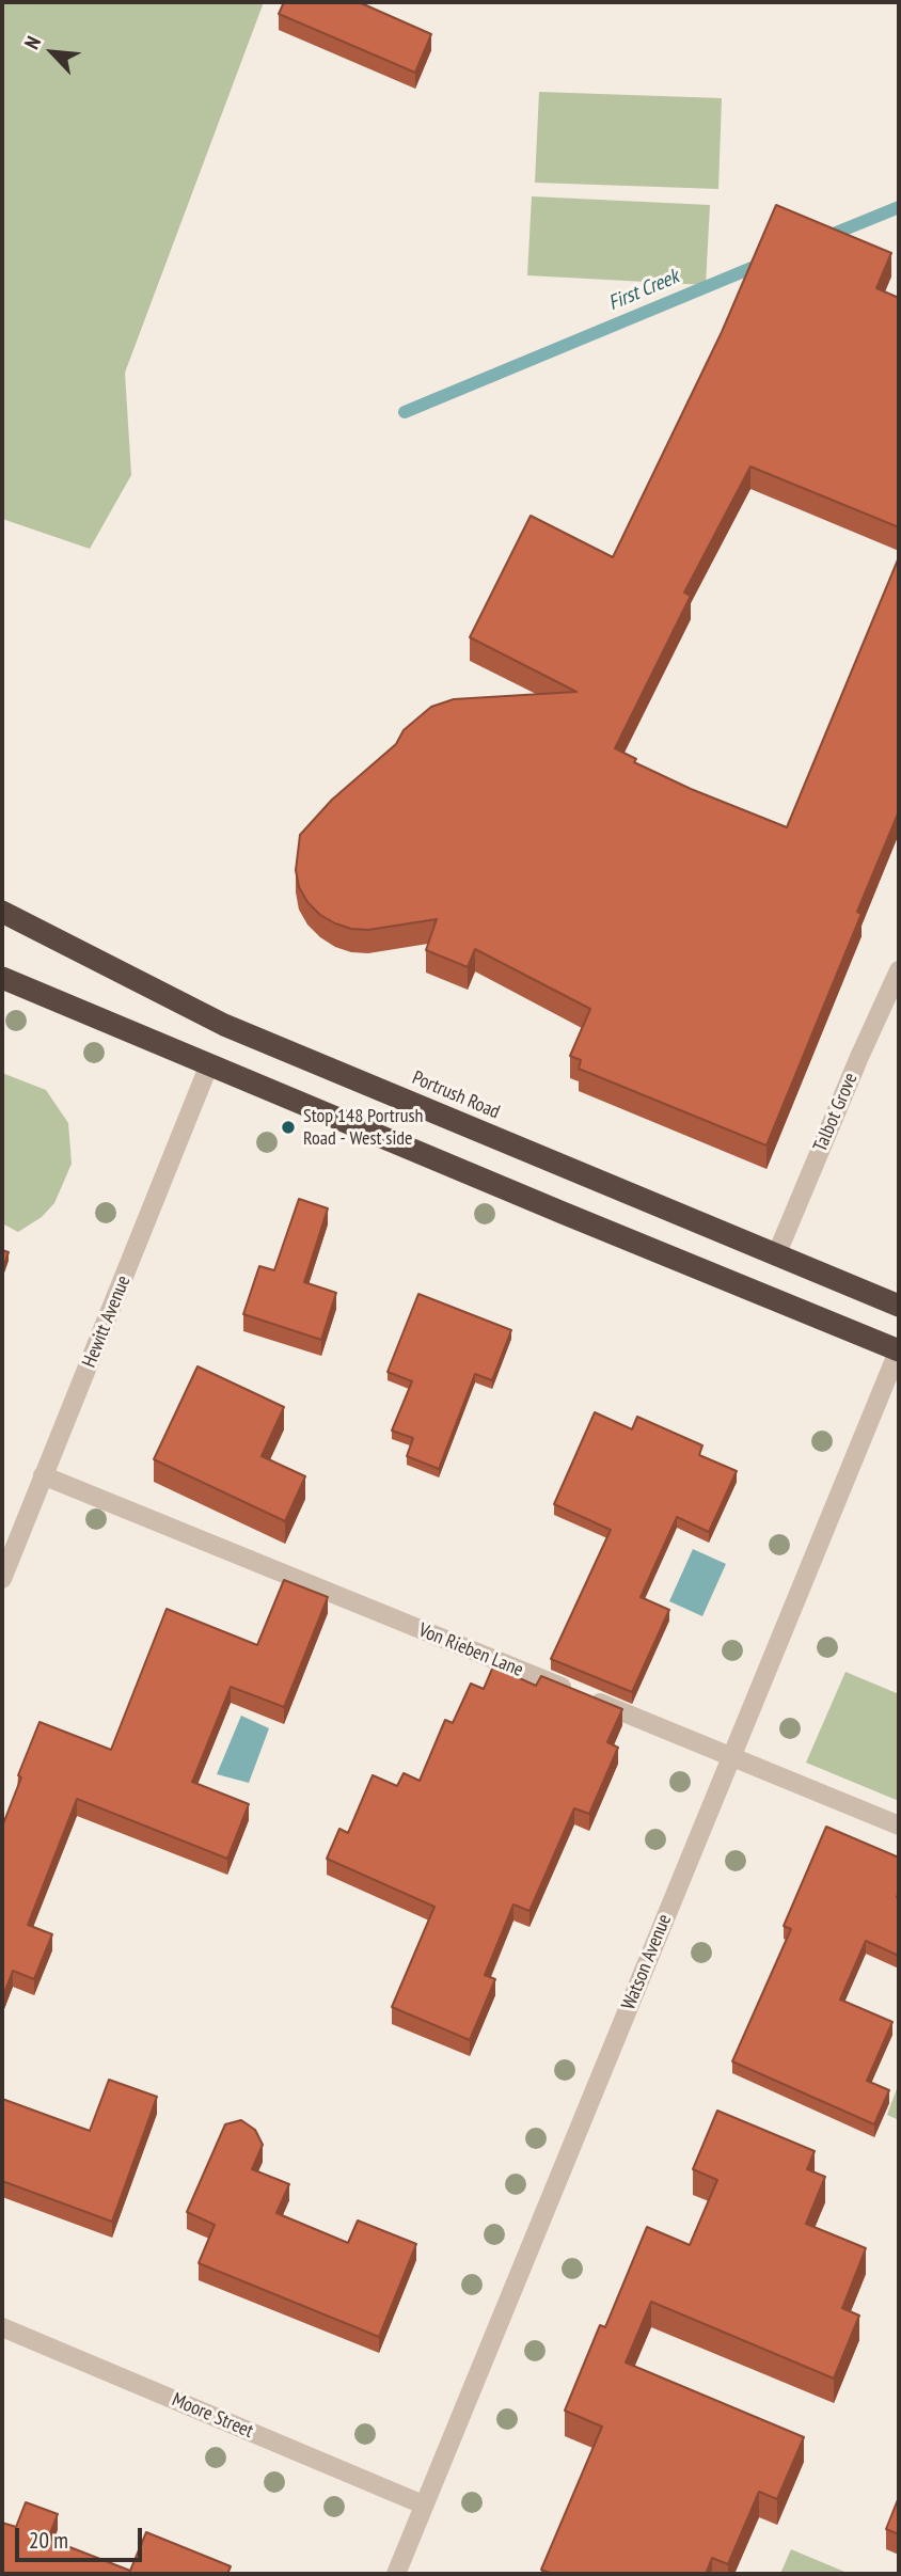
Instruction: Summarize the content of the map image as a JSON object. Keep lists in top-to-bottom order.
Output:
{
  "streets": {
    "highway": ["Portrush Road"],
    "street": [
      "Talbot Grove",
      "Hewitt Avenue",
      "Von Rieben Lane",
      "Watson Avenue",
      "Moore Street"
    ]
  },
  "crossings": [
    ["Portrush Road", "Talbot Grove"],
    ["Hewitt Avenue", "Von Rieben Lane"],
    ["Von Rieben Lane", "Watson Avenue"],
    ["Watson Avenue", "Moore Street"]
  ],
  "water": ["First Creek"],
  "places": ["Stop 148 Portrush Road - West side"],
  "scale_bar": "20 m",
  "north": "top left"
}
